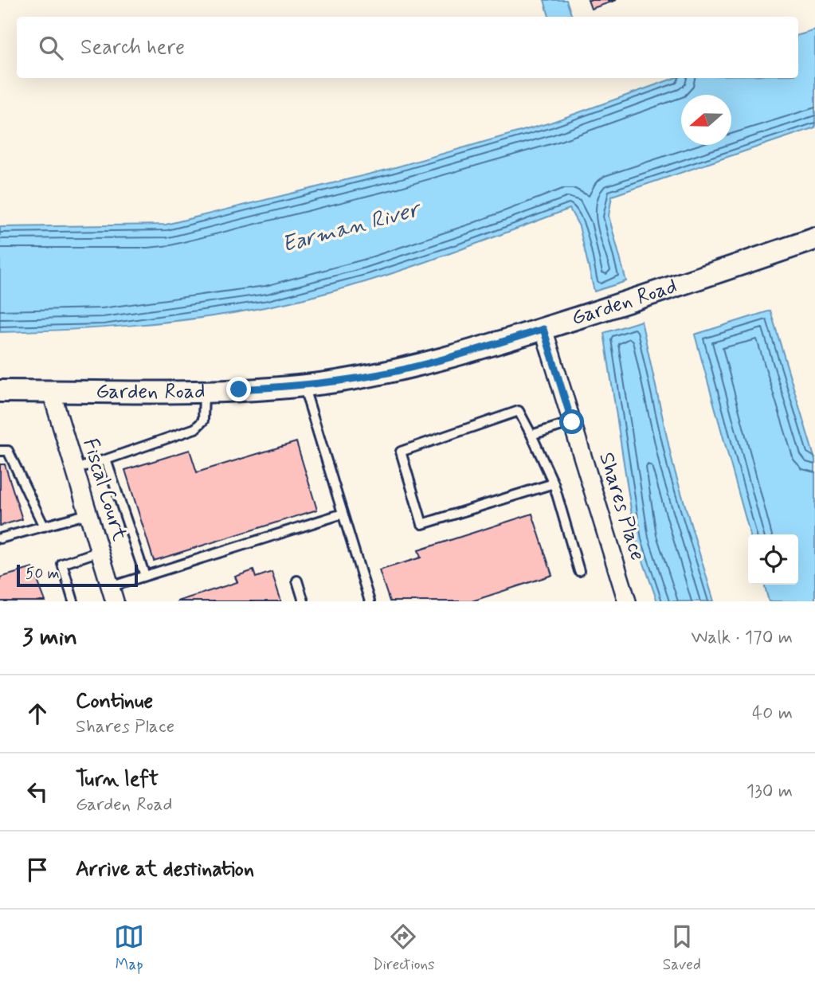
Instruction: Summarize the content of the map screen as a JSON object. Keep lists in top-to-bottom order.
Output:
{
  "streets": {
    "street": ["Garden Road", "Fiscal Court", "Shares Place"]
  },
  "crossings": [
    ["Garden Road", "Fiscal Court"],
    ["Garden Road", "Shares Place"]
  ],
  "water": ["Earman River"],
  "scale_bar": "50 m",
  "north": "left",
  "page": {
    "search": "Search here",
    "scale": "50 m",
    "heading": ["3 min", "Walk · 170 m"],
    "list": [
      ["Continue", "Shares Place", "40 m"],
      ["Turn left", "Garden Road", "130 m"],
      "Arrive at destination"
    ],
    "nav": ["Map", "Directions", "Saved"]
  }
}
